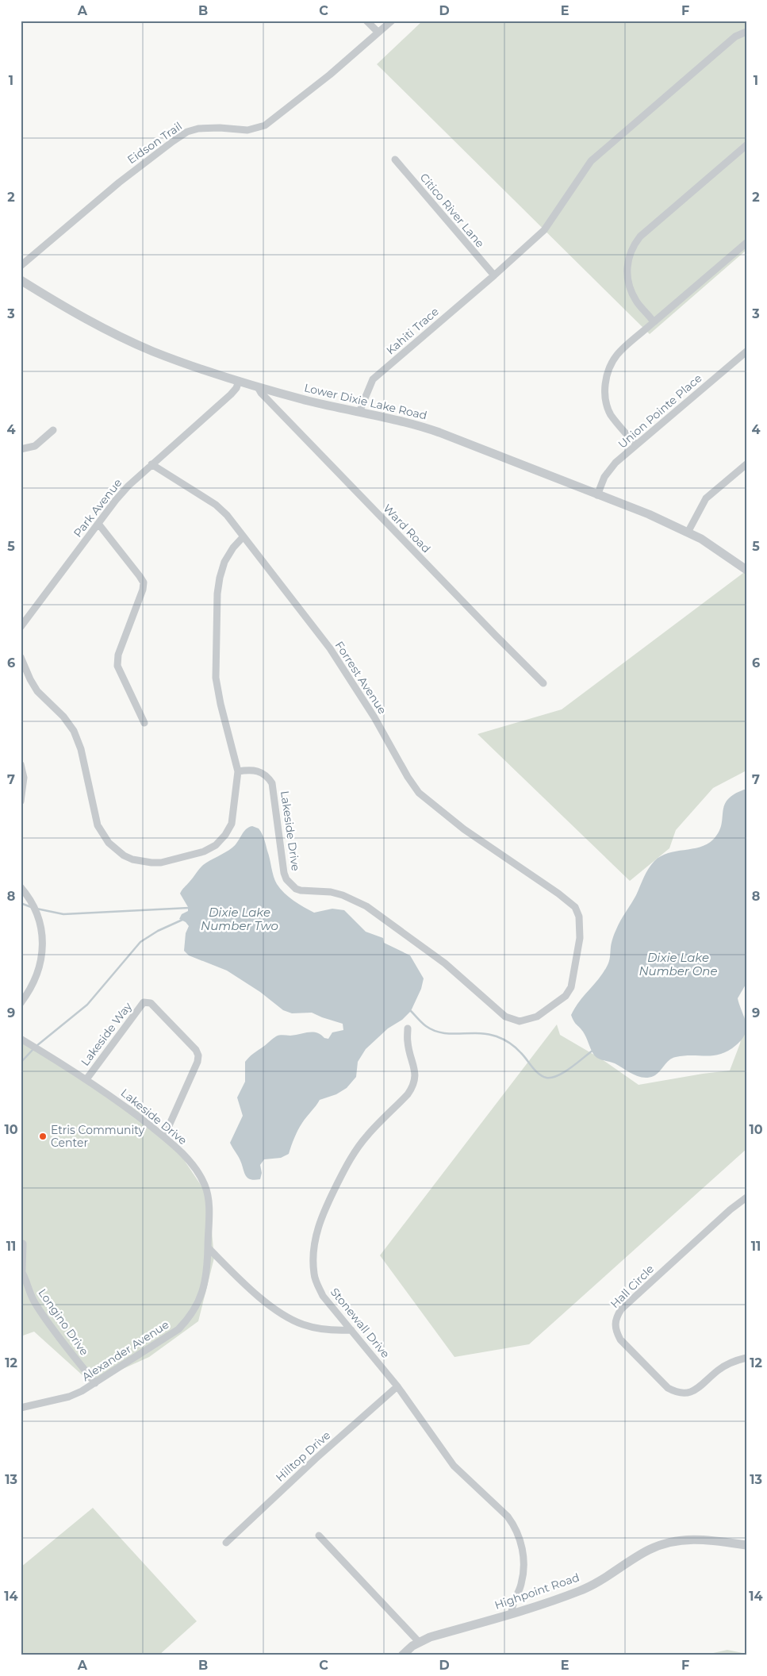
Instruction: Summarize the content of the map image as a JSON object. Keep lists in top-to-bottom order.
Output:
{
  "streets": {
    "street": [
      "Eidson Trail",
      "Citico River Lane",
      "Kahiti Trace",
      "Lower Dixie Lake Road",
      "Union Pointe Place",
      "Park Avenue",
      "Ward Road",
      "Forrest Avenue",
      "Lakeside Drive",
      "Lakeside Way",
      "Hall Circle",
      "Longino Drive",
      "Stonewall Drive",
      "Alexander Avenue",
      "Hilltop Drive",
      "Highpoint Road"
    ]
  },
  "crossings": [
    ["Citico River Lane", "Kahiti Trace"],
    ["Kahiti Trace", "Lower Dixie Lake Road"],
    ["Lower Dixie Lake Road", "Union Pointe Place"],
    ["Lower Dixie Lake Road", "Park Avenue"],
    ["Lower Dixie Lake Road", "Ward Road"],
    ["Park Avenue", "Forrest Avenue"],
    ["Forrest Avenue", "Lakeside Drive"],
    ["Lakeside Drive", "Lakeside Way"],
    ["Lakeside Drive", "Alexander Avenue"],
    ["Longino Drive", "Alexander Avenue"],
    ["Stonewall Drive", "Hilltop Drive"],
    ["Stonewall Drive", "Highpoint Road"]
  ],
  "water": ["Dixie Lake Number Two", "Dixie Lake Number One"],
  "places": ["Etris Community Center"],
  "grid": {
    "columns": [
      "A",
      "B",
      "C",
      "D",
      "E",
      "F"
    ],
    "rows": [
      "1",
      "2",
      "3",
      "4",
      "5",
      "6",
      "7",
      "8",
      "9",
      "10",
      "11",
      "12",
      "13",
      "14"
    ]
  }
}
